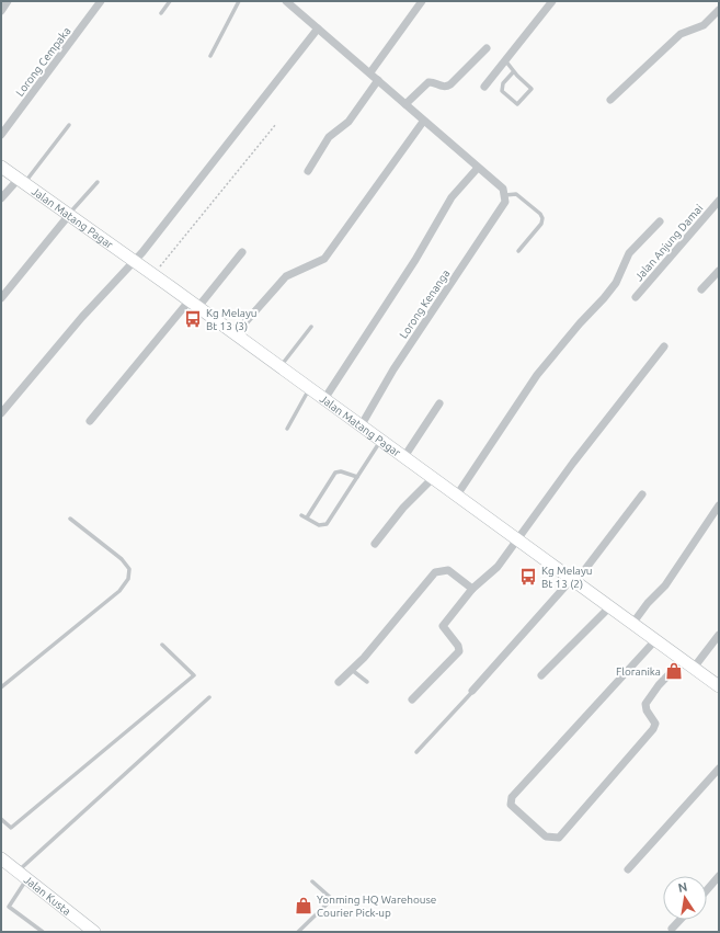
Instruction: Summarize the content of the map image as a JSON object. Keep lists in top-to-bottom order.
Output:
{
  "streets": {
    "main road": ["Jalan Matang Pagar", "Jalan Kusta"],
    "street": ["Lorong Cempaka", "Jalan Anjung Damai", "Lorong Kenanga"]
  },
  "crossings": [
    ["Jalan Matang Pagar", "Lorong Kenanga"]
  ],
  "places": {
    "bus stop": ["Kg Melayu Bt 13 (3)", "Kg Melayu Bt 13 (2)"],
    "shop": ["Floranika", "Yonming HQ Warehouse Courier Pick-up"]
  },
  "north": "top"
}
